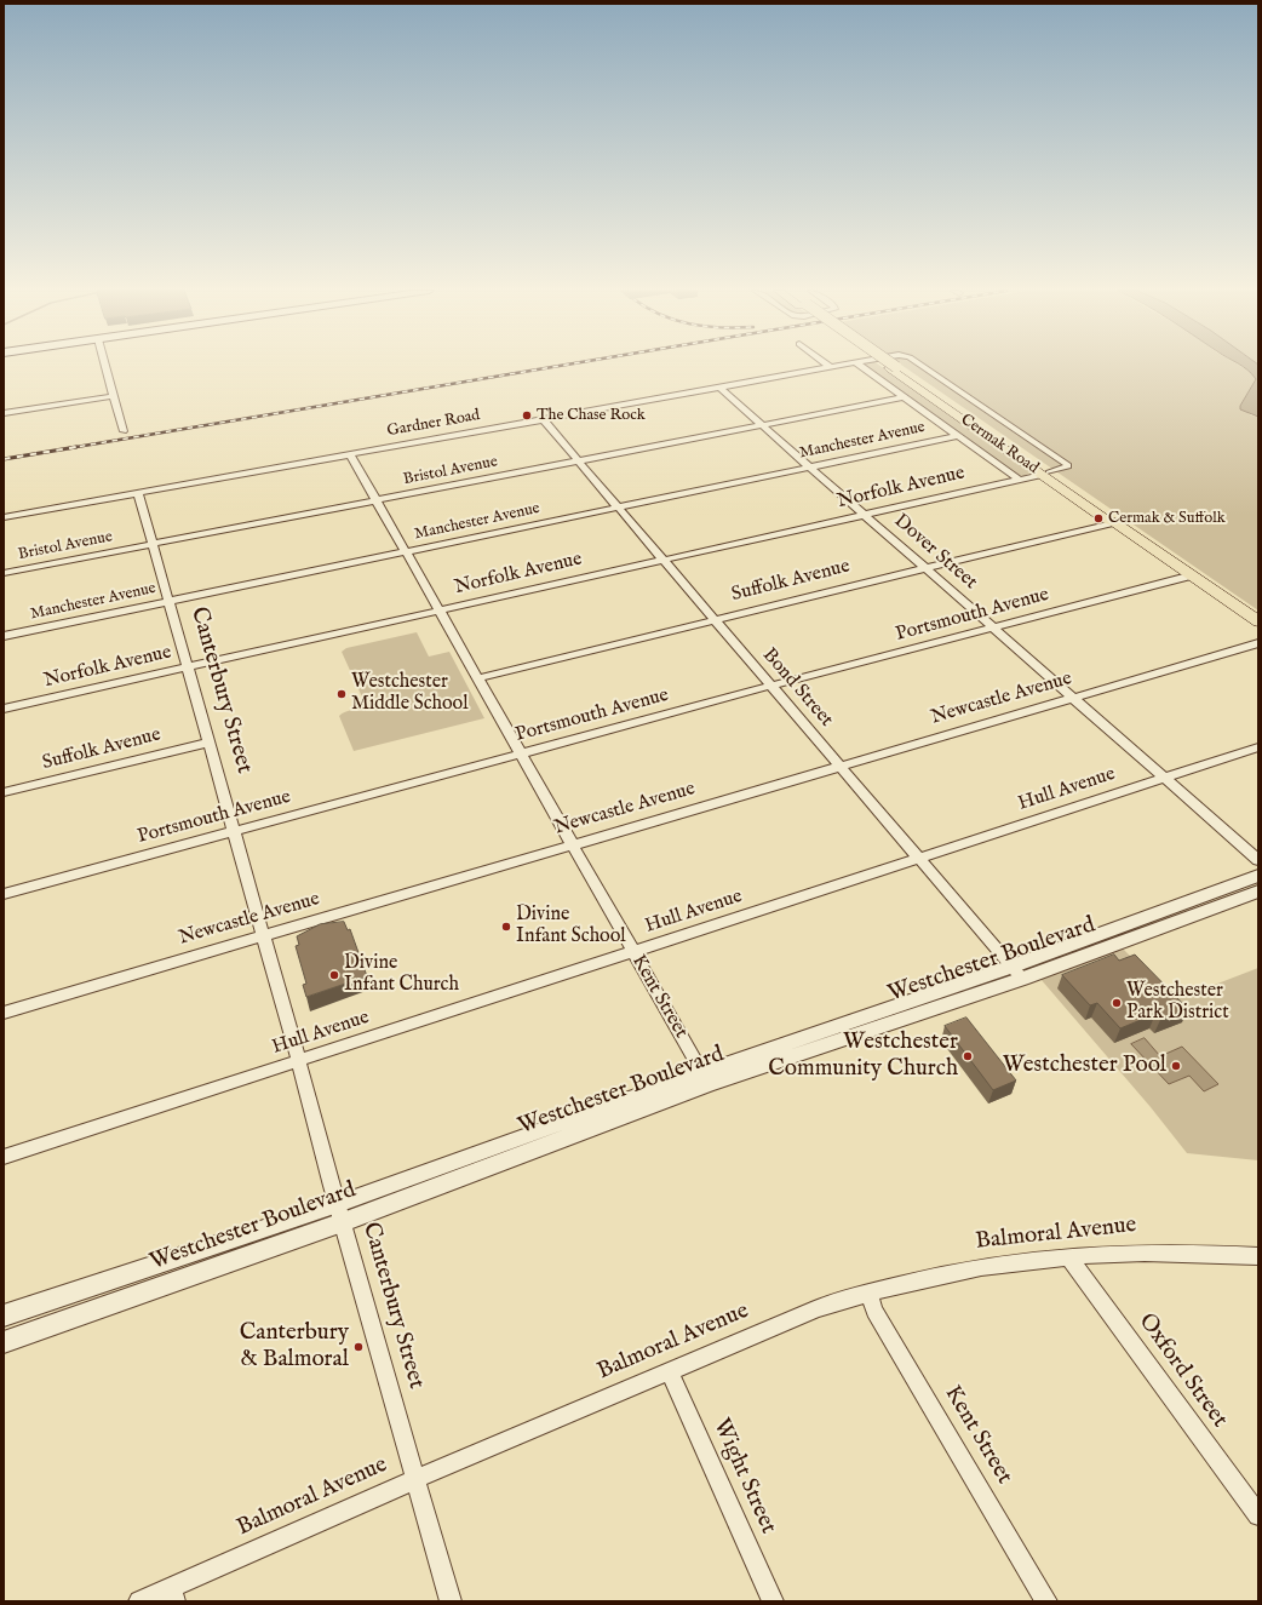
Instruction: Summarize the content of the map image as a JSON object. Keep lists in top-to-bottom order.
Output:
{
  "streets": {
    "main road": ["Cermak Road"],
    "street": [
      "Gardner Road",
      "Manchester Avenue",
      "Bristol Avenue",
      "Norfolk Avenue",
      "Dover Street",
      "Suffolk Avenue",
      "Portsmouth Avenue",
      "Bond Street",
      "Canterbury Street",
      "Newcastle Avenue",
      "Hull Avenue",
      "Westchester Boulevard",
      "Kent Street",
      "Balmoral Avenue",
      "Oxford Street",
      "Wight Street"
    ]
  },
  "crossings": [
    ["Gardner Road", "Dover Street"],
    ["Gardner Road", "Bond Street"],
    ["Gardner Road", "Canterbury Street"],
    ["Gardner Road", "Kent Street"],
    ["Manchester Avenue", "Cermak Road"],
    ["Manchester Avenue", "Dover Street"],
    ["Manchester Avenue", "Bond Street"],
    ["Manchester Avenue", "Canterbury Street"],
    ["Manchester Avenue", "Kent Street"],
    ["Cermak Road", "Bristol Avenue"],
    ["Cermak Road", "Norfolk Avenue"],
    ["Cermak Road", "Suffolk Avenue"],
    ["Cermak Road", "Portsmouth Avenue"],
    ["Bristol Avenue", "Dover Street"],
    ["Bristol Avenue", "Bond Street"],
    ["Bristol Avenue", "Canterbury Street"],
    ["Bristol Avenue", "Kent Street"],
    ["Norfolk Avenue", "Dover Street"],
    ["Norfolk Avenue", "Bond Street"],
    ["Norfolk Avenue", "Canterbury Street"],
    ["Norfolk Avenue", "Kent Street"],
    ["Dover Street", "Suffolk Avenue"],
    ["Dover Street", "Portsmouth Avenue"],
    ["Dover Street", "Newcastle Avenue"],
    ["Dover Street", "Hull Avenue"],
    ["Suffolk Avenue", "Bond Street"],
    ["Suffolk Avenue", "Canterbury Street"],
    ["Suffolk Avenue", "Kent Street"],
    ["Portsmouth Avenue", "Bond Street"],
    ["Portsmouth Avenue", "Canterbury Street"],
    ["Portsmouth Avenue", "Kent Street"],
    ["Bond Street", "Newcastle Avenue"],
    ["Bond Street", "Hull Avenue"],
    ["Bond Street", "Westchester Boulevard"],
    ["Canterbury Street", "Newcastle Avenue"],
    ["Canterbury Street", "Hull Avenue"],
    ["Canterbury Street", "Westchester Boulevard"],
    ["Canterbury Street", "Balmoral Avenue"],
    ["Newcastle Avenue", "Kent Street"],
    ["Hull Avenue", "Kent Street"],
    ["Westchester Boulevard", "Kent Street"],
    ["Kent Street", "Balmoral Avenue"],
    ["Balmoral Avenue", "Oxford Street"],
    ["Balmoral Avenue", "Wight Street"]
  ],
  "places": [
    "The Chase Rock",
    "Cermak & Suffolk",
    "Westchester Middle School",
    "Divine Infant School",
    "Divine Infant Church",
    "Westchester Park District",
    "Westchester Community Church",
    "Westchester Pool",
    "Canterbury & Balmoral"
  ]
}
